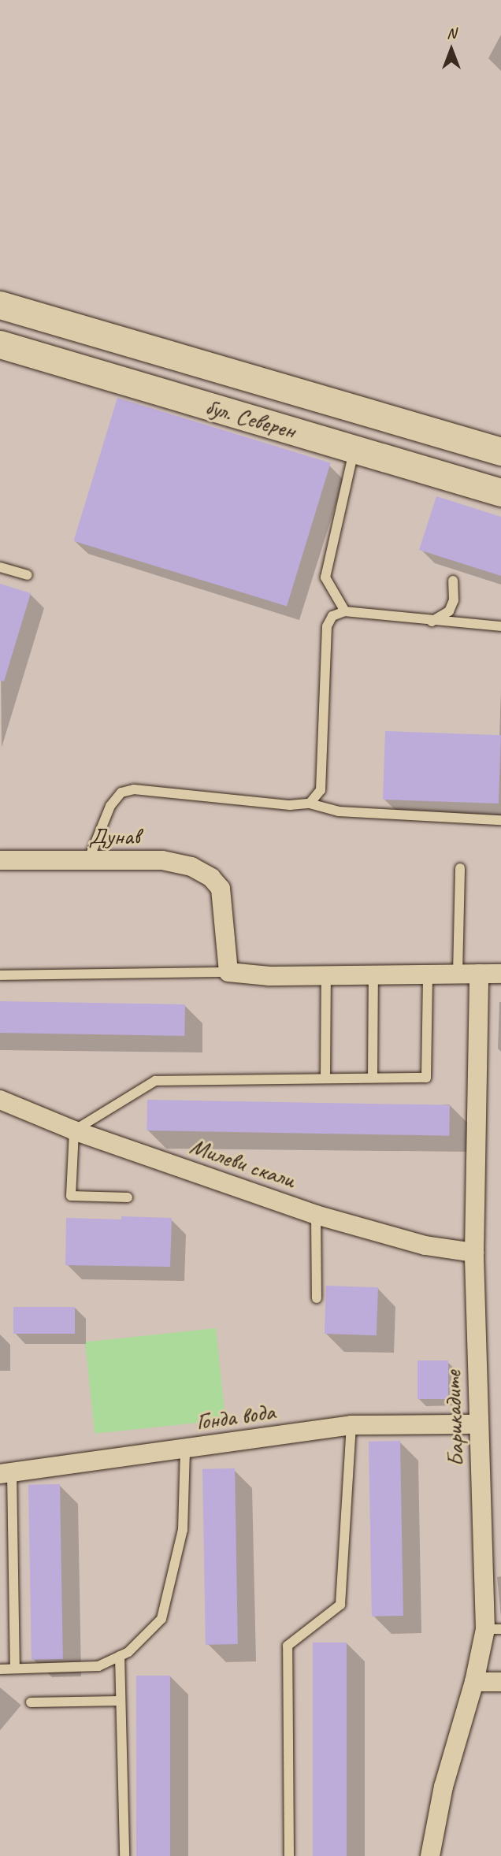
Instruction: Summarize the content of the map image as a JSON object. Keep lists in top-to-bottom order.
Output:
{
  "streets": {
    "main road": ["бул. Северен"],
    "street": [
      "Дунав",
      "Милеви скали",
      "Гонда вода",
      "Барикадите"
    ]
  },
  "crossings": [
    ["Милеви скали", "Барикадите"],
    ["Гонда вода", "Барикадите"]
  ],
  "north": "top"
}
